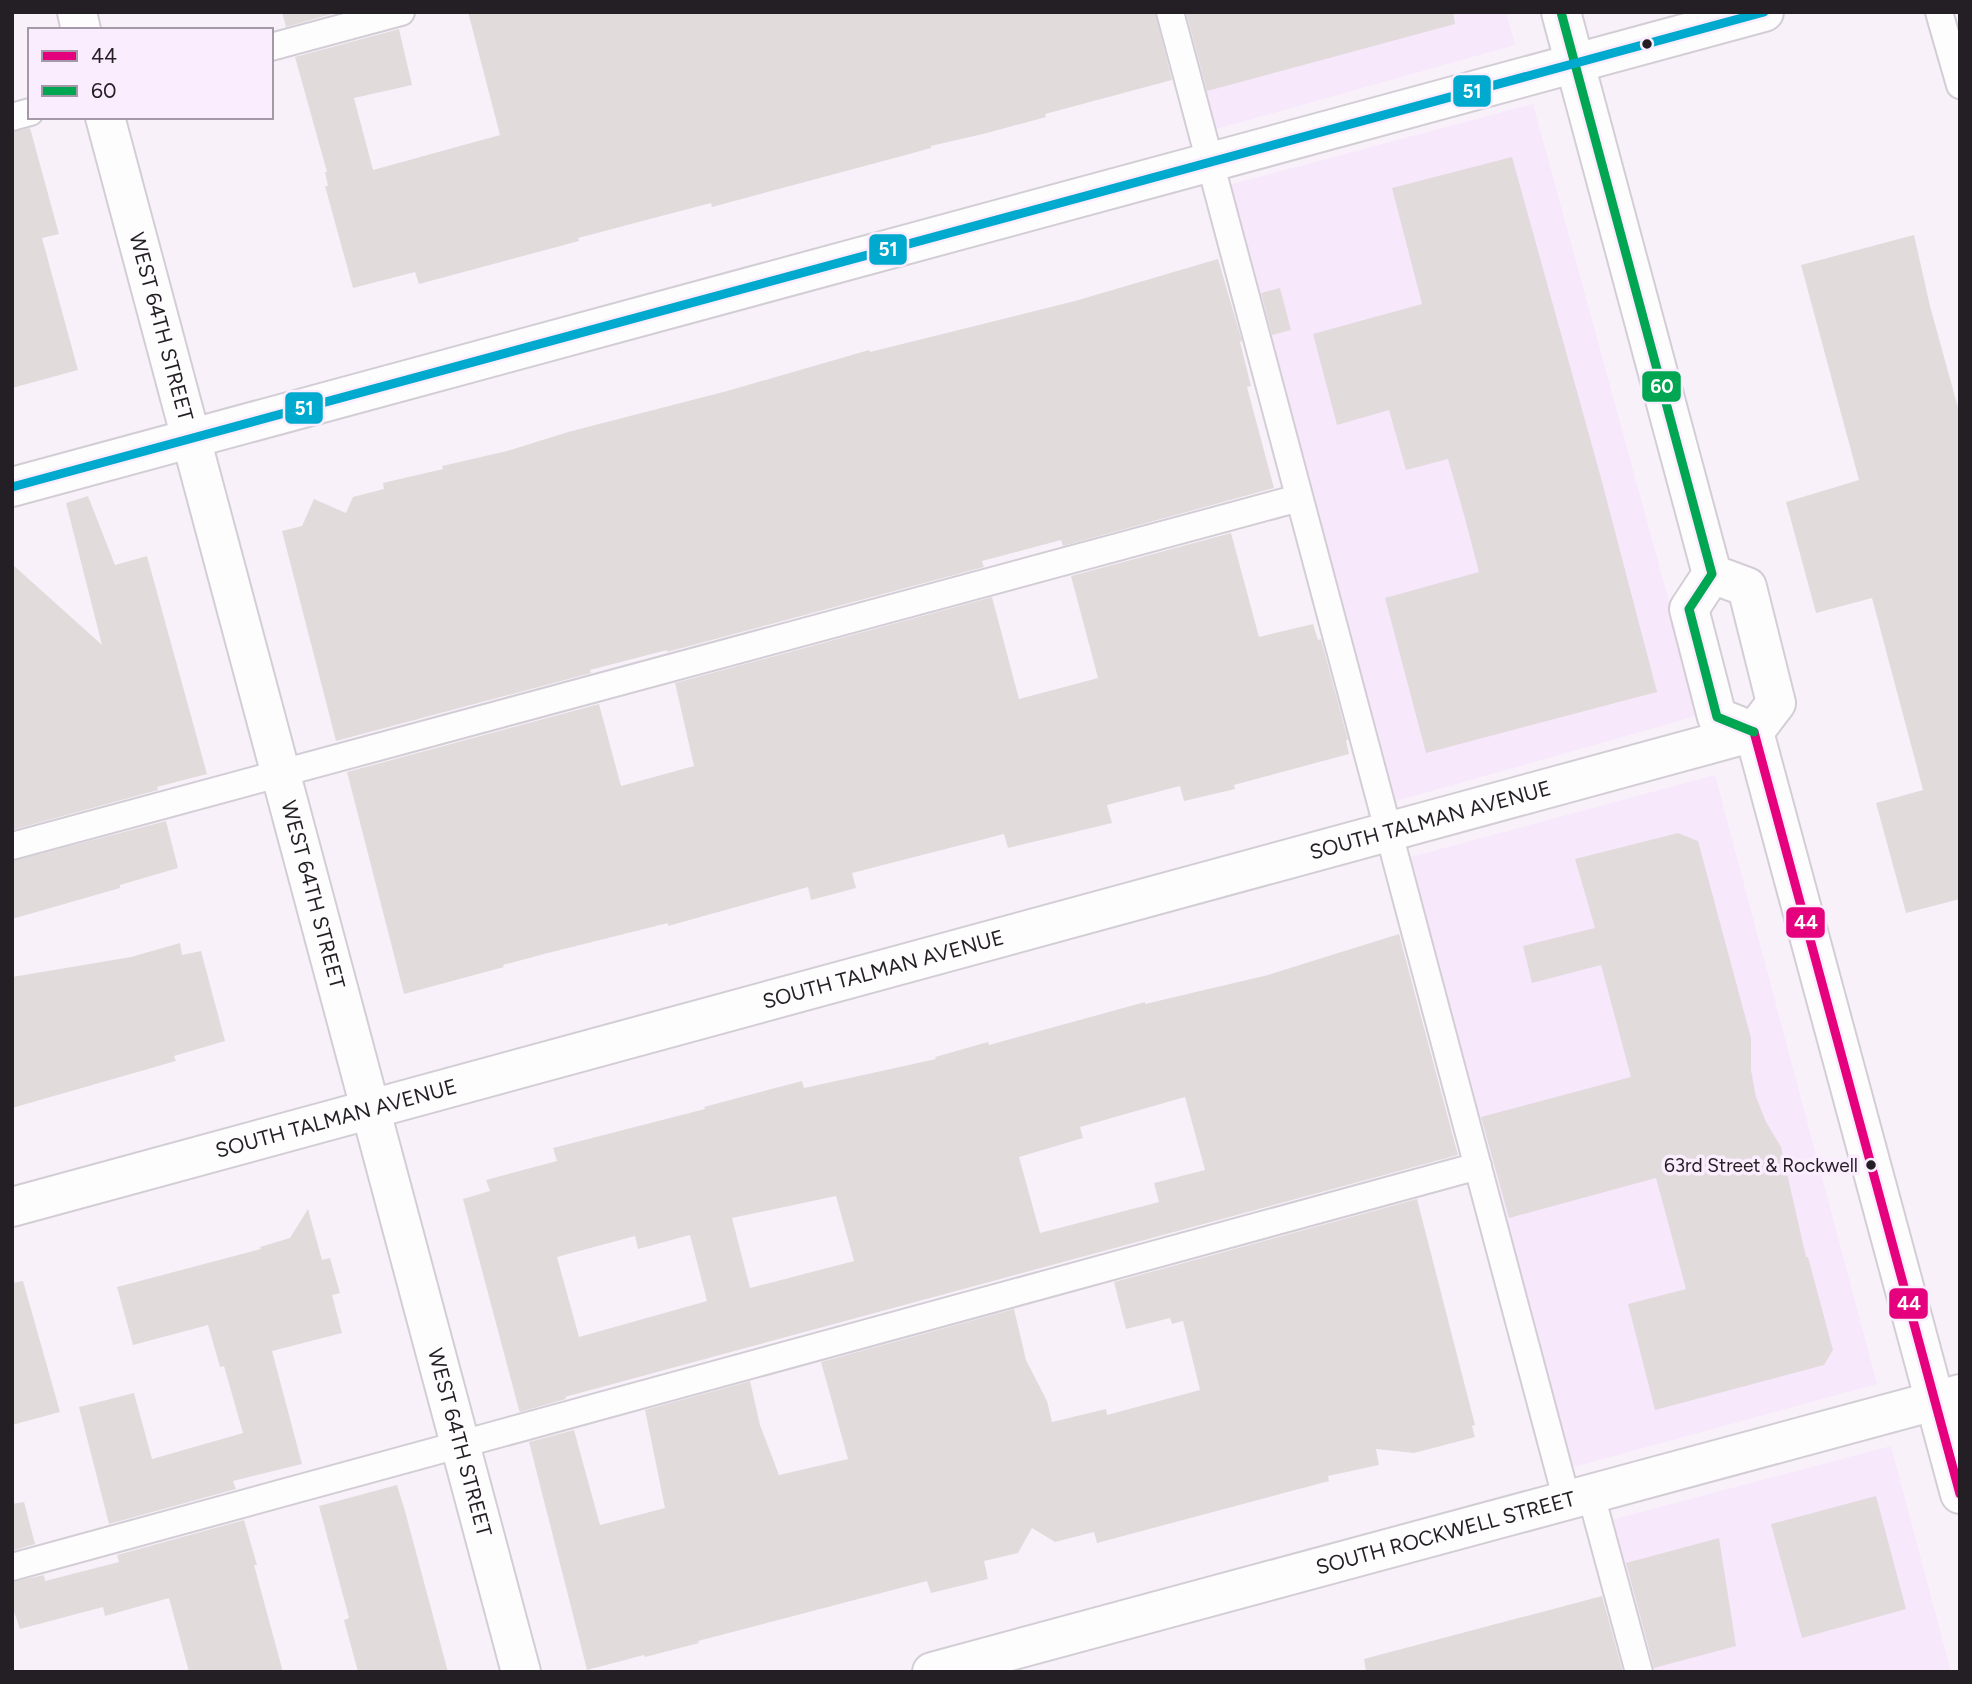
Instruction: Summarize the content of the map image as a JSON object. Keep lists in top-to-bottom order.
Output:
{
  "streets": {
    "street": ["WEST 64TH STREET", "SOUTH TALMAN AVENUE", "SOUTH ROCKWELL STREET"]
  },
  "crossings": [
    ["WEST 64TH STREET", "SOUTH TALMAN AVENUE"]
  ],
  "places": ["63rd Street & Rockwell"],
  "lines": ["transit line 60", "transit line 51", "transit line 44"],
  "legend": ["44", "60"]
}
